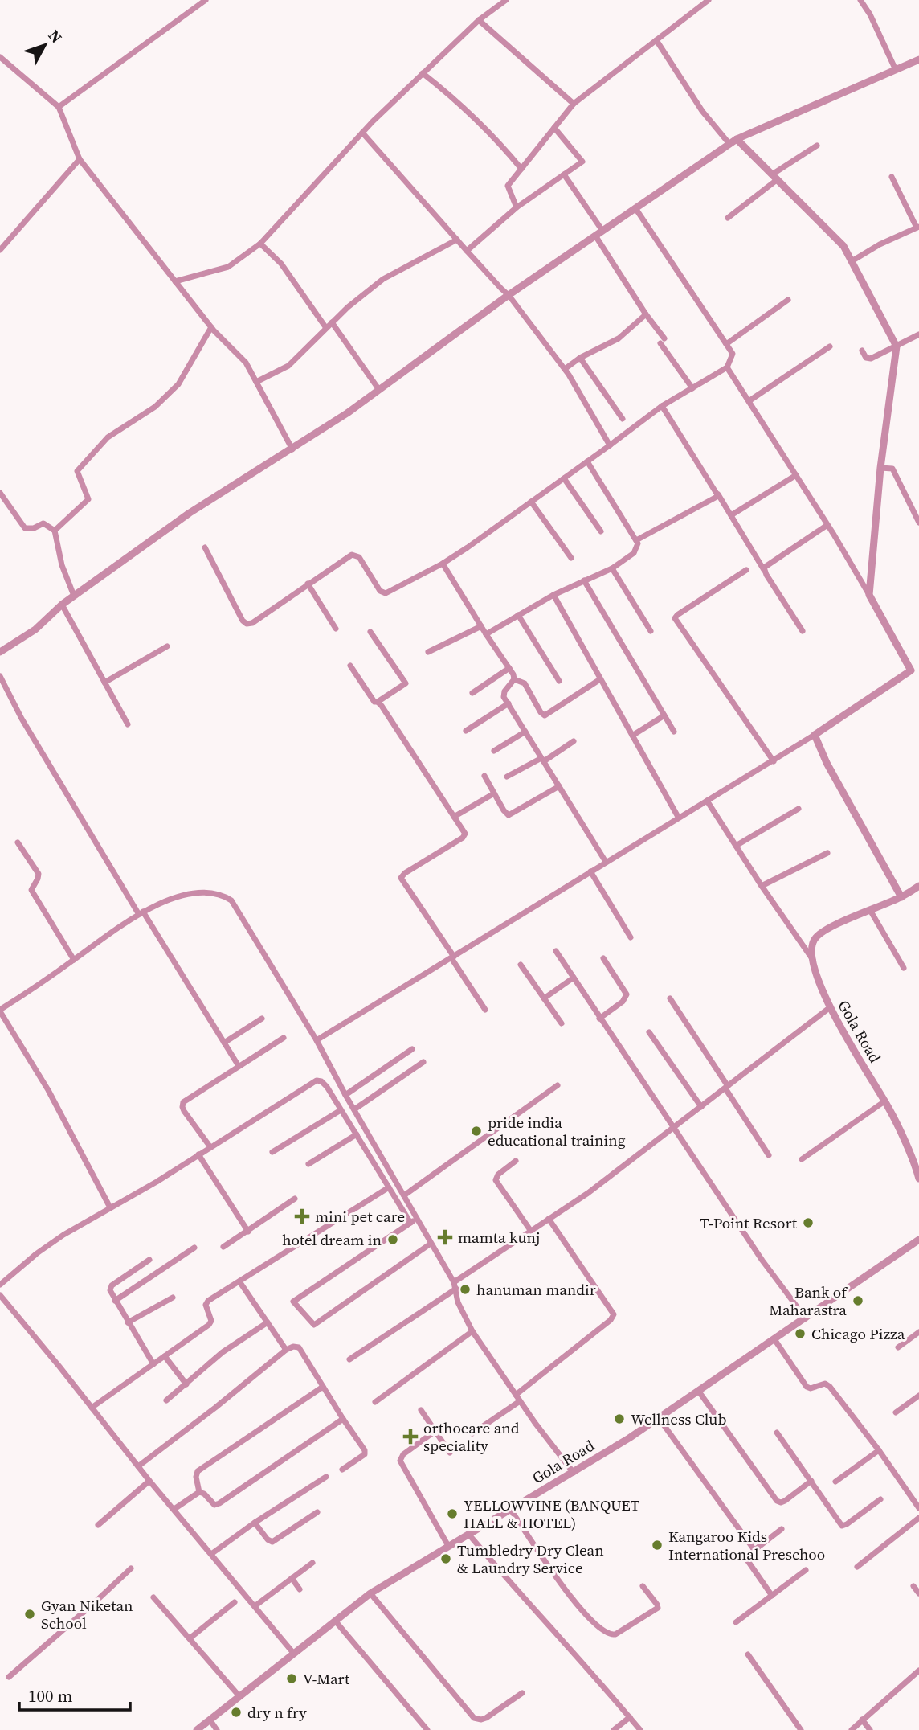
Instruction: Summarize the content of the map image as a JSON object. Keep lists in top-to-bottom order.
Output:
{
  "streets": {
    "street": ["Gola Road"]
  },
  "places": {
    "other": [
      "pride india educational training",
      "T-Point Resort",
      "hotel dream in",
      "hanuman mandir",
      "Bank of Maharastra",
      "Chicago Pizza",
      "Wellness Club",
      "YELLOWVINE (BANQUET HALL & HOTEL)",
      "Kangaroo Kids International Preschoo",
      "Tumbledry Dry Clean & Laundry Service",
      "Gyan Niketan School",
      "V-Mart",
      "dry n fry"
    ],
    "health": ["mini pet care", "mamta kunj", "orthocare and speciality"]
  },
  "scale_bar": "100 m",
  "north": "top right"
}
